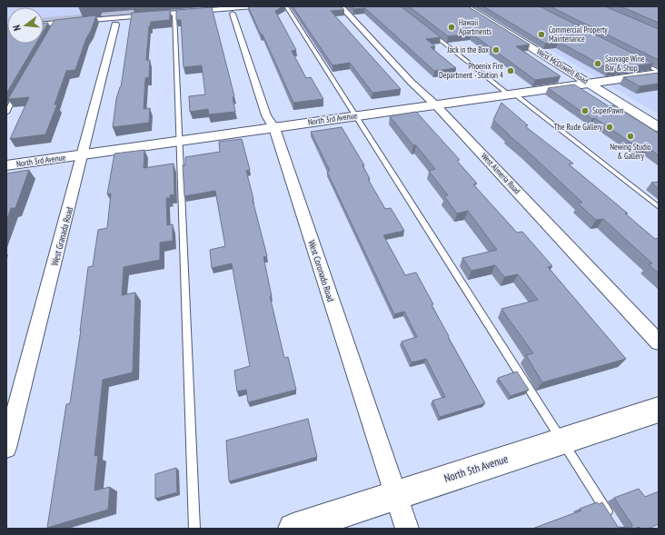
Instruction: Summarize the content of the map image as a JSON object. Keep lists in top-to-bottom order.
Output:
{
  "streets": {
    "street": [
      "West McDowell Road",
      "North 3rd Avenue",
      "West Almeria Road",
      "West Granada Road",
      "West Coronado Road",
      "North 5th Avenue"
    ]
  },
  "crossings": [
    ["West McDowell Road", "North 3rd Avenue"],
    ["North 3rd Avenue", "West Almeria Road"],
    ["North 3rd Avenue", "West Granada Road"],
    ["North 3rd Avenue", "West Coronado Road"],
    ["West Coronado Road", "North 5th Avenue"]
  ],
  "places": [
    "Hawaii Apartments",
    "Commercial Property Maintenance",
    "Jack in the Box",
    "Sauvage Wine Bar & Shop",
    "Phoenix Fire Department - Station 4",
    "SuperPawn",
    "The Rude Gallery",
    "Newing Studio & Gallery"
  ],
  "north": "left"
}
